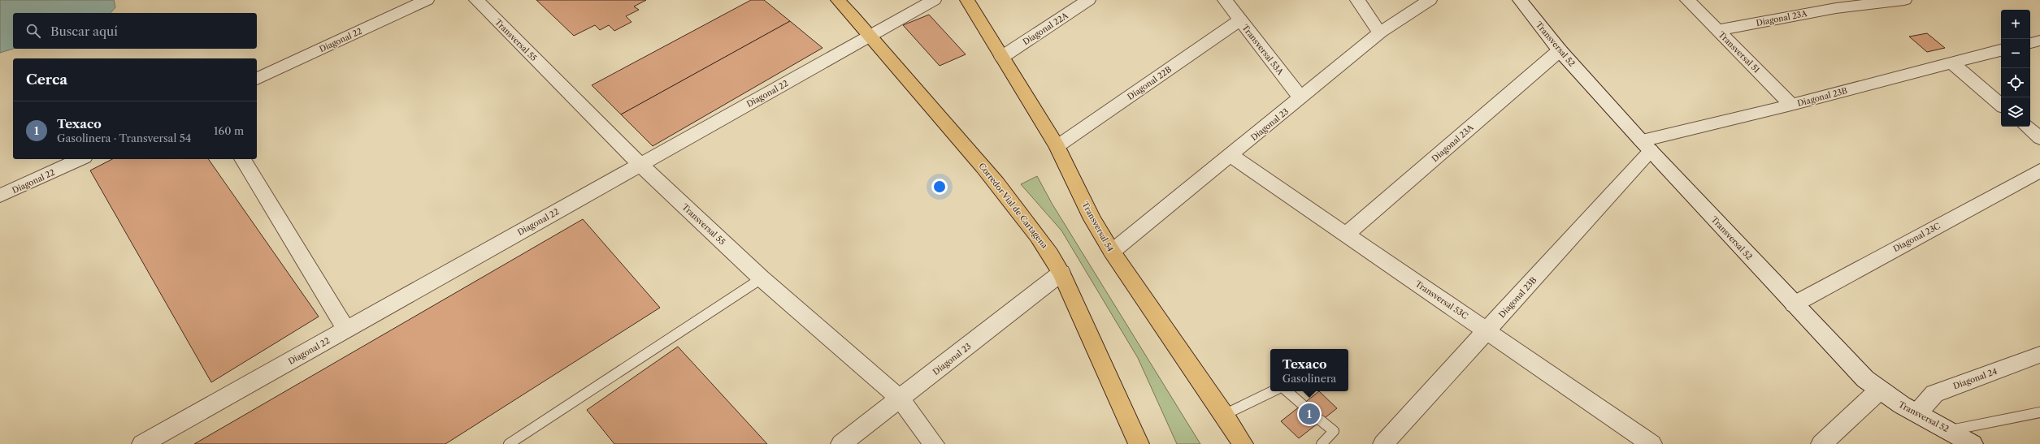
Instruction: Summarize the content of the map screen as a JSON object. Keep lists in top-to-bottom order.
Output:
{
  "streets": {
    "main road": ["Corredor Vial de Cartagena", "Transversal 54"],
    "street": [
      "Diagonal 23A",
      "Diagonal 22A",
      "Diagonal 22",
      "Transversal 55",
      "Transversal 52",
      "Transversal 53A",
      "Transversal 51",
      "Diagonal 22B",
      "Diagonal 23B",
      "Diagonal 23",
      "Diagonal 23C",
      "Transversal 53C",
      "Diagonal 24"
    ]
  },
  "crossings": [
    ["Diagonal 23A", "Transversal 52"],
    ["Diagonal 23A", "Transversal 51"],
    ["Diagonal 23A", "Transversal 53C"],
    ["Diagonal 22A", "Transversal 54"],
    ["Diagonal 22", "Transversal 55"],
    ["Diagonal 22", "Corredor Vial de Cartagena"],
    ["Transversal 55", "Diagonal 23"],
    ["Transversal 52", "Diagonal 23B"],
    ["Transversal 52", "Diagonal 23C"],
    ["Transversal 52", "Diagonal 24"],
    ["Transversal 53A", "Diagonal 22B"],
    ["Transversal 53A", "Diagonal 23"],
    ["Transversal 51", "Diagonal 23B"],
    ["Diagonal 22B", "Transversal 54"],
    ["Diagonal 23B", "Transversal 53C"],
    ["Diagonal 23", "Corredor Vial de Cartagena"],
    ["Diagonal 23", "Transversal 54"],
    ["Diagonal 23", "Transversal 53C"]
  ],
  "page": {
    "map_buttons": ["+", "−"],
    "search": "Buscar aquí",
    "heading": "Cerca",
    "list": [
      {
        "mark": "1",
        "name": "Texaco",
        "note": "Gasolinera · Transversal 54",
        "value": "160 m"
      }
    ],
    "popup": ["Texaco", "Gasolinera"],
    "pins": "1"
  }
}
